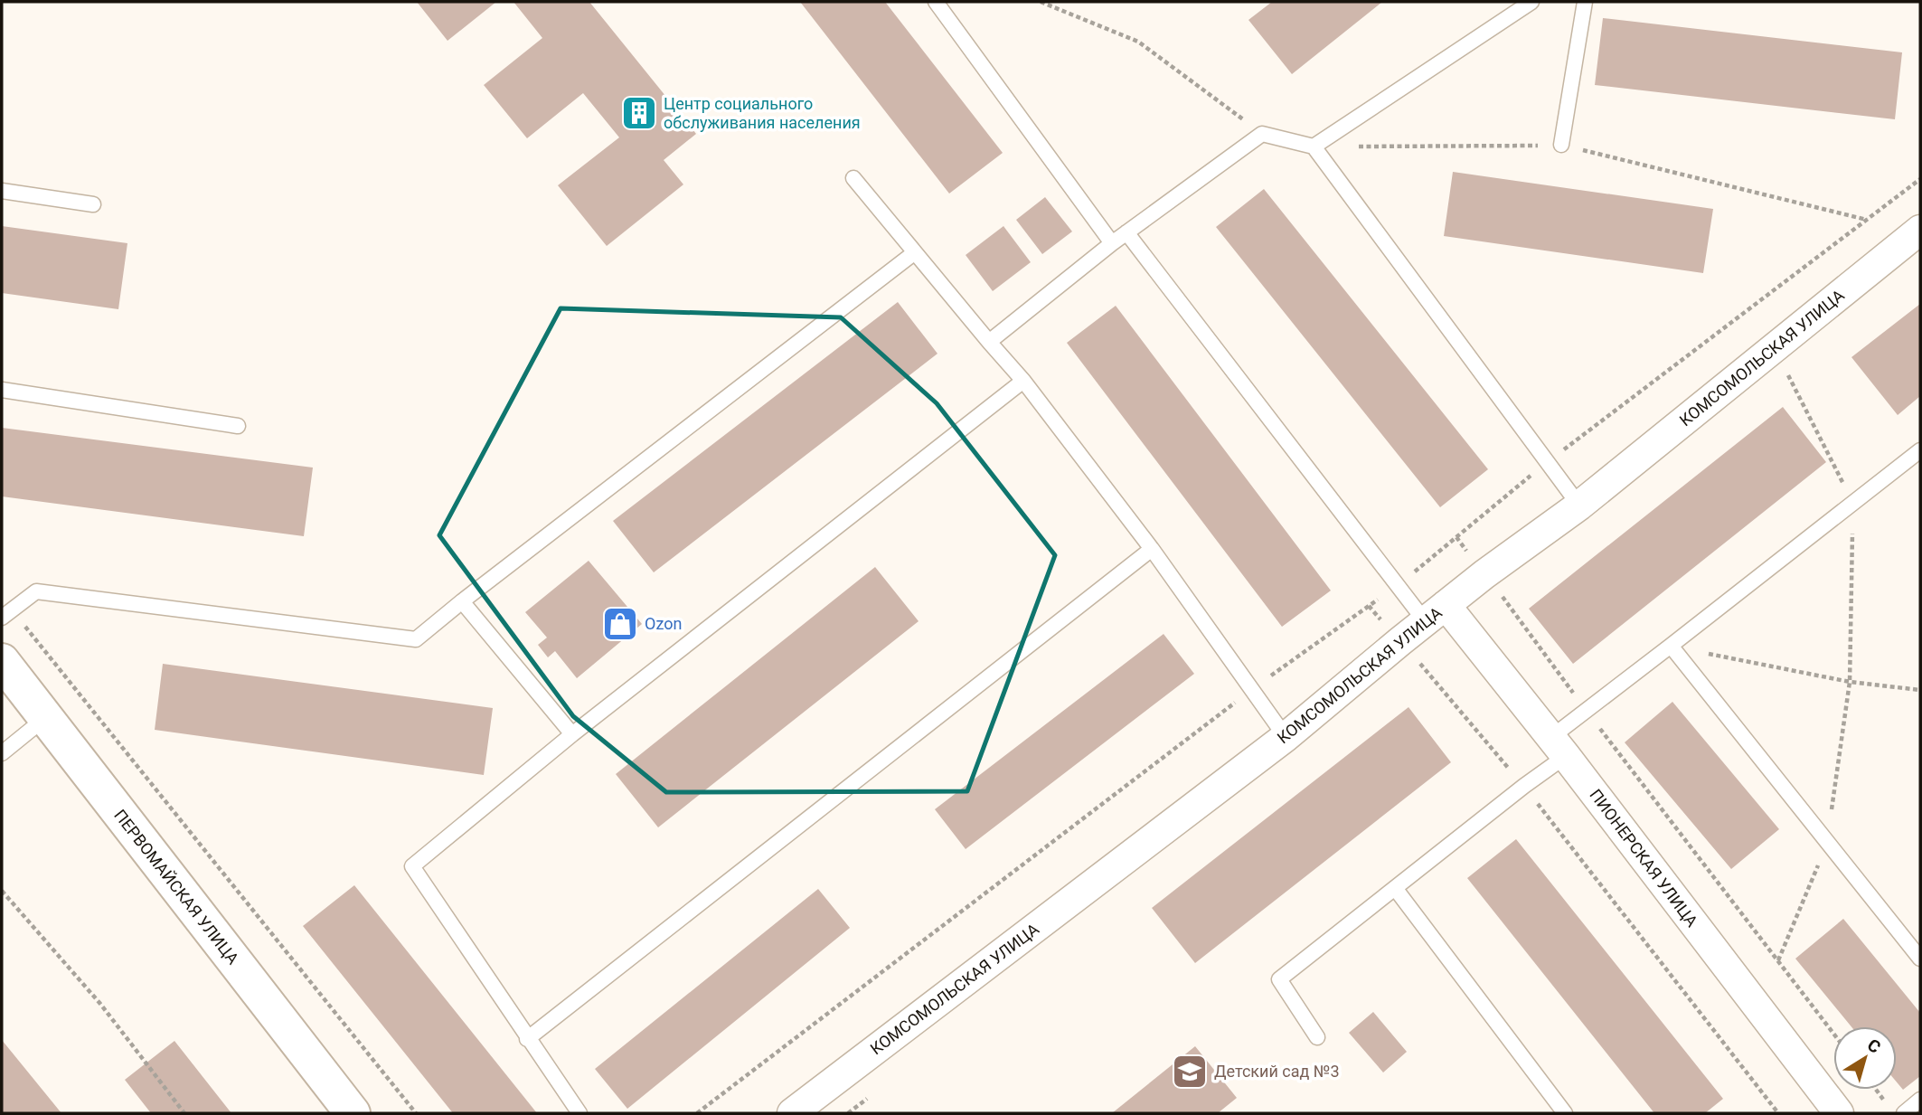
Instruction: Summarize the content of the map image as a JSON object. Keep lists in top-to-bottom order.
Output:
{
  "streets": {
    "street": ["КОМСОМОЛЬСКАЯ УЛИЦА", "ПИОНЕРСКАЯ УЛИЦА", "ПЕРВОМАЙСКАЯ УЛИЦА"]
  },
  "crossings": [
    ["КОМСОМОЛЬСКАЯ УЛИЦА", "ПИОНЕРСКАЯ УЛИЦА"]
  ],
  "places": {
    "building": ["Центр социального обслуживания населения"],
    "shop": ["Ozon"],
    "school or university": ["Детский сад №3"]
  },
  "north": "top right"
}
